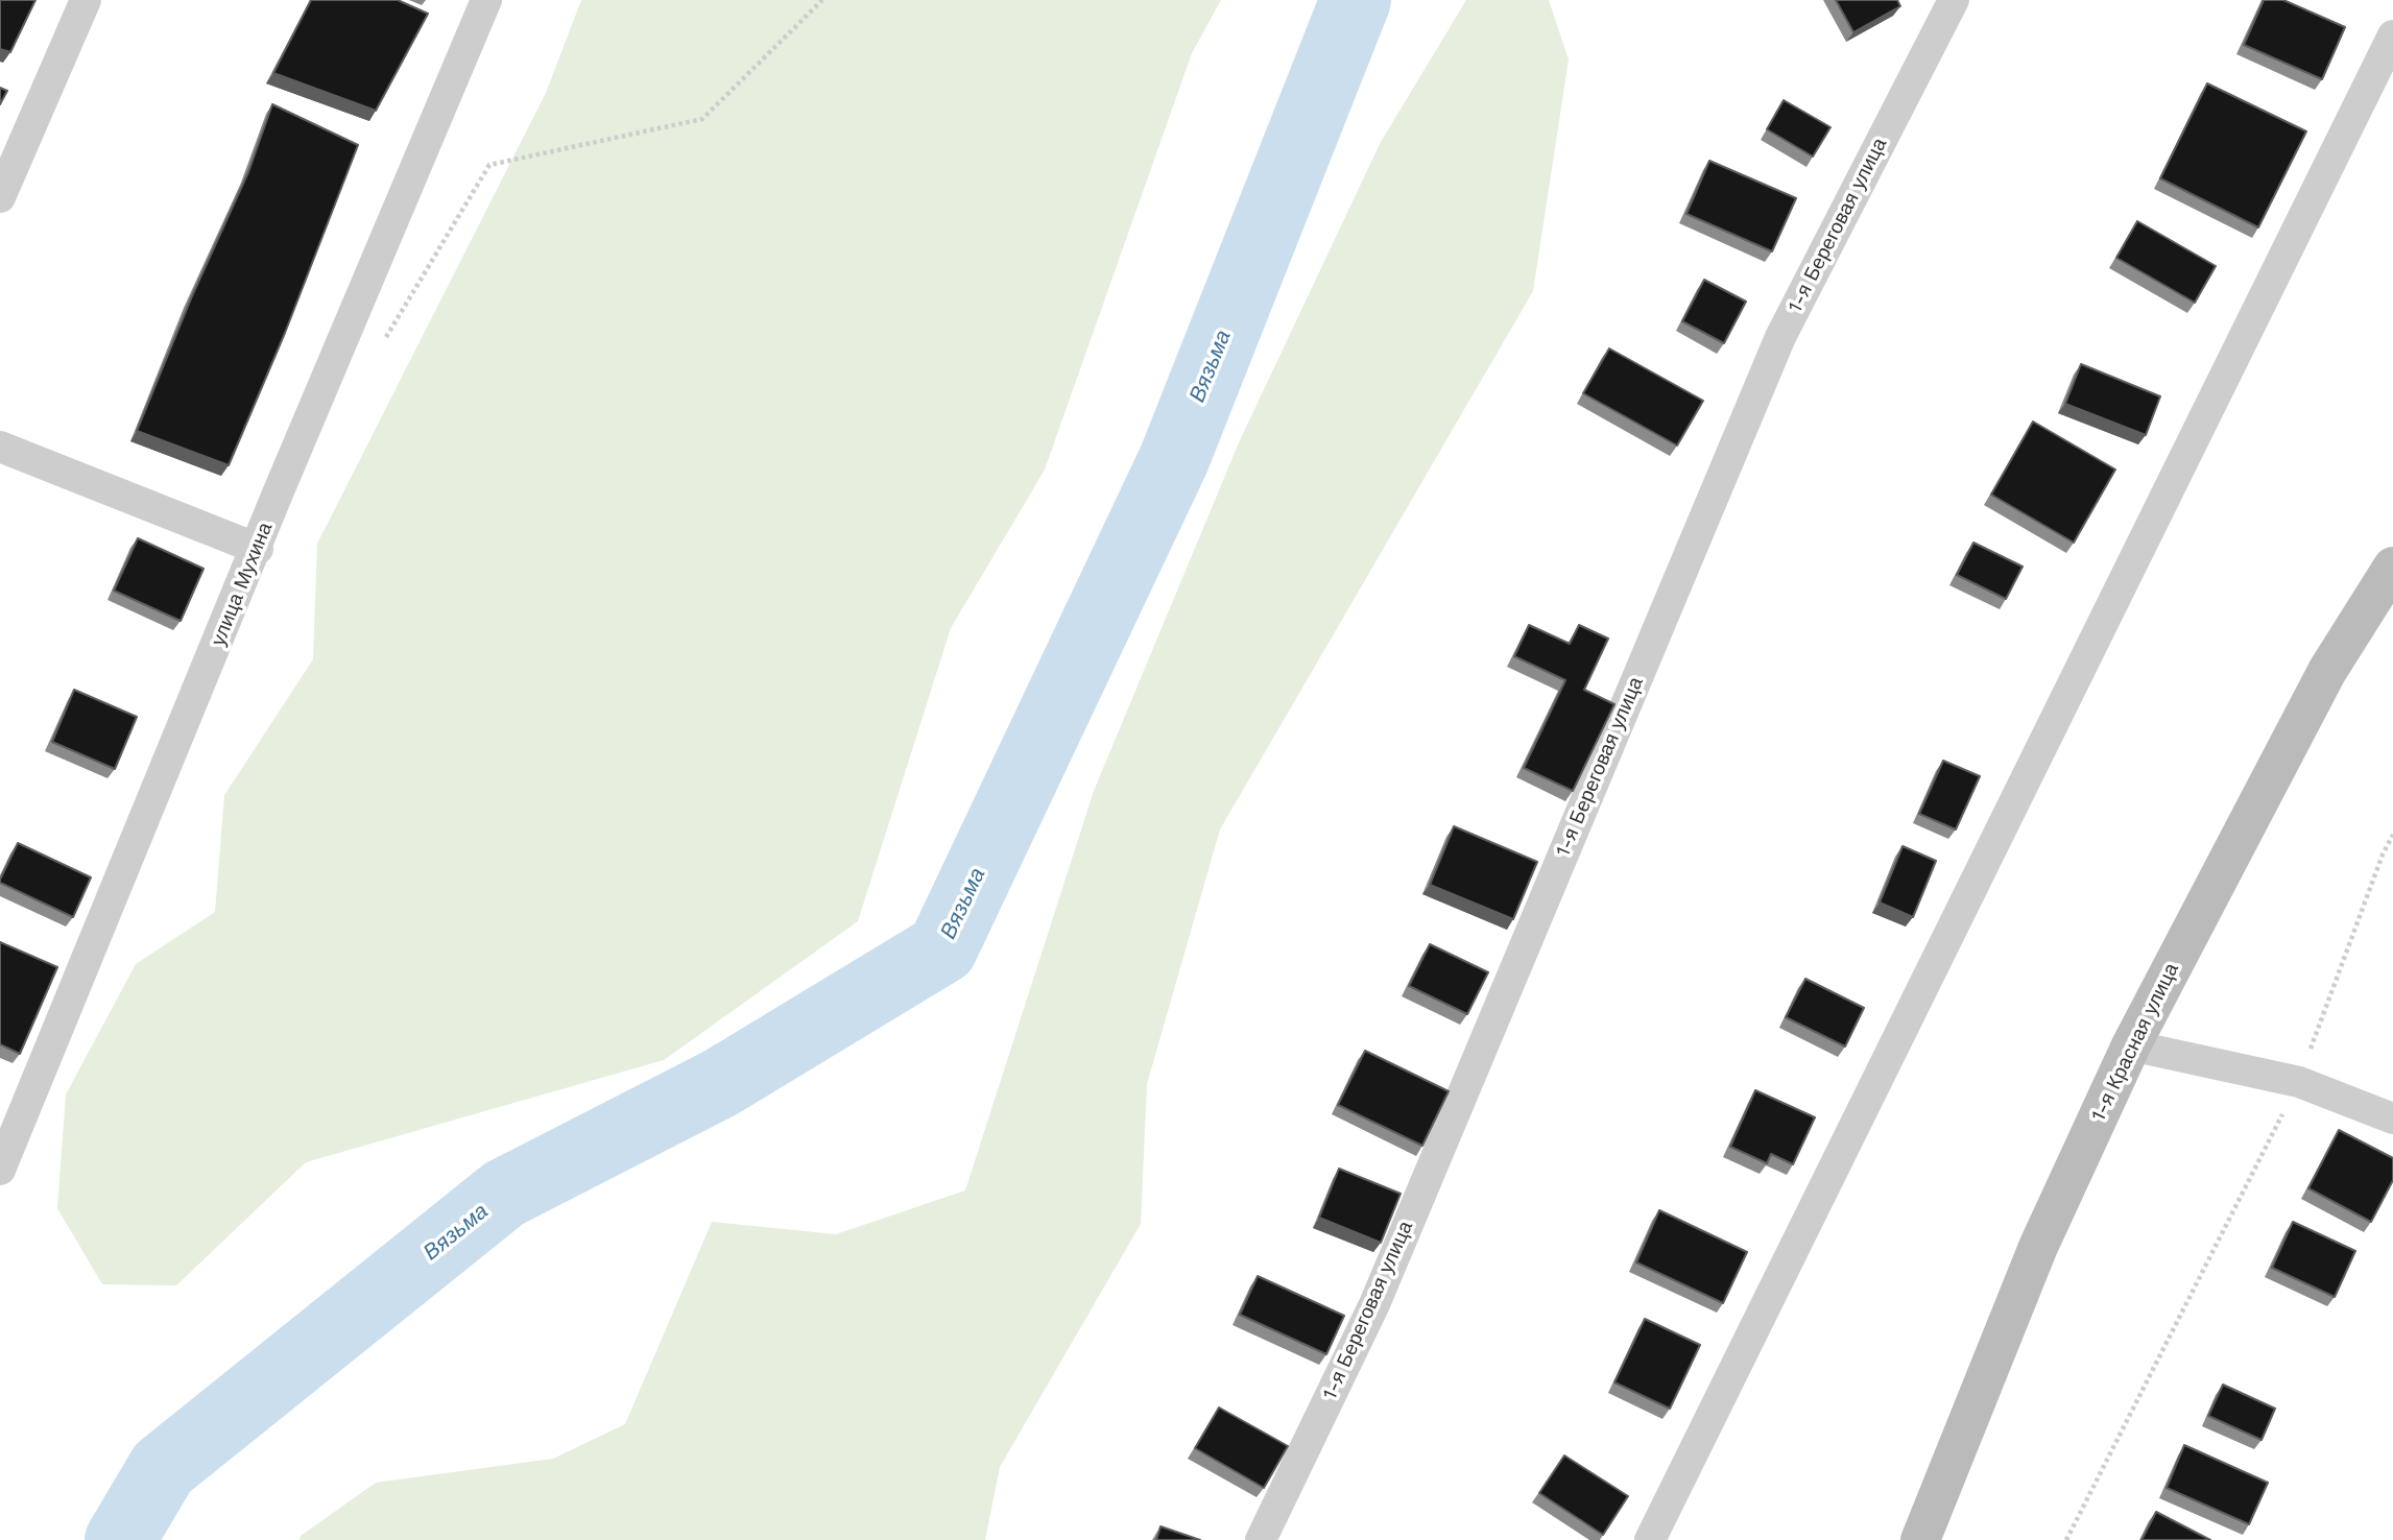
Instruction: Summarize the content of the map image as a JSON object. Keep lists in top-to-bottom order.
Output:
{
  "streets": {
    "main road": ["1-я Красная улица"],
    "street": ["1-я Береговая улица", "улица Мухина"]
  },
  "water": ["Вязьма"]
}
